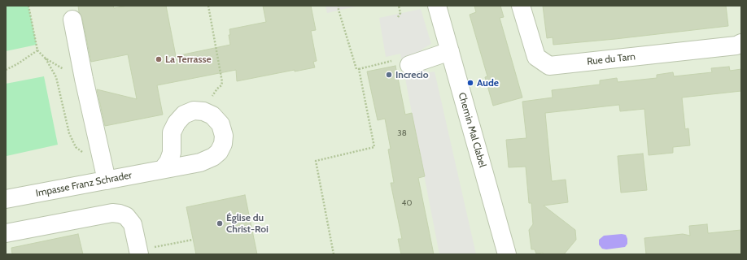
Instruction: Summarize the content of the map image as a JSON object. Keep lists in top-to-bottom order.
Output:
{
  "streets": {
    "street": ["Rue du Tarn", "Chemin Mal Clabel", "Impasse Franz Schrader"]
  },
  "places": [
    "La Terrasse",
    "Increcio",
    "Aude",
    "Église du Christ-Roi"
  ],
  "house_numbers": ["38", "40"]
}
